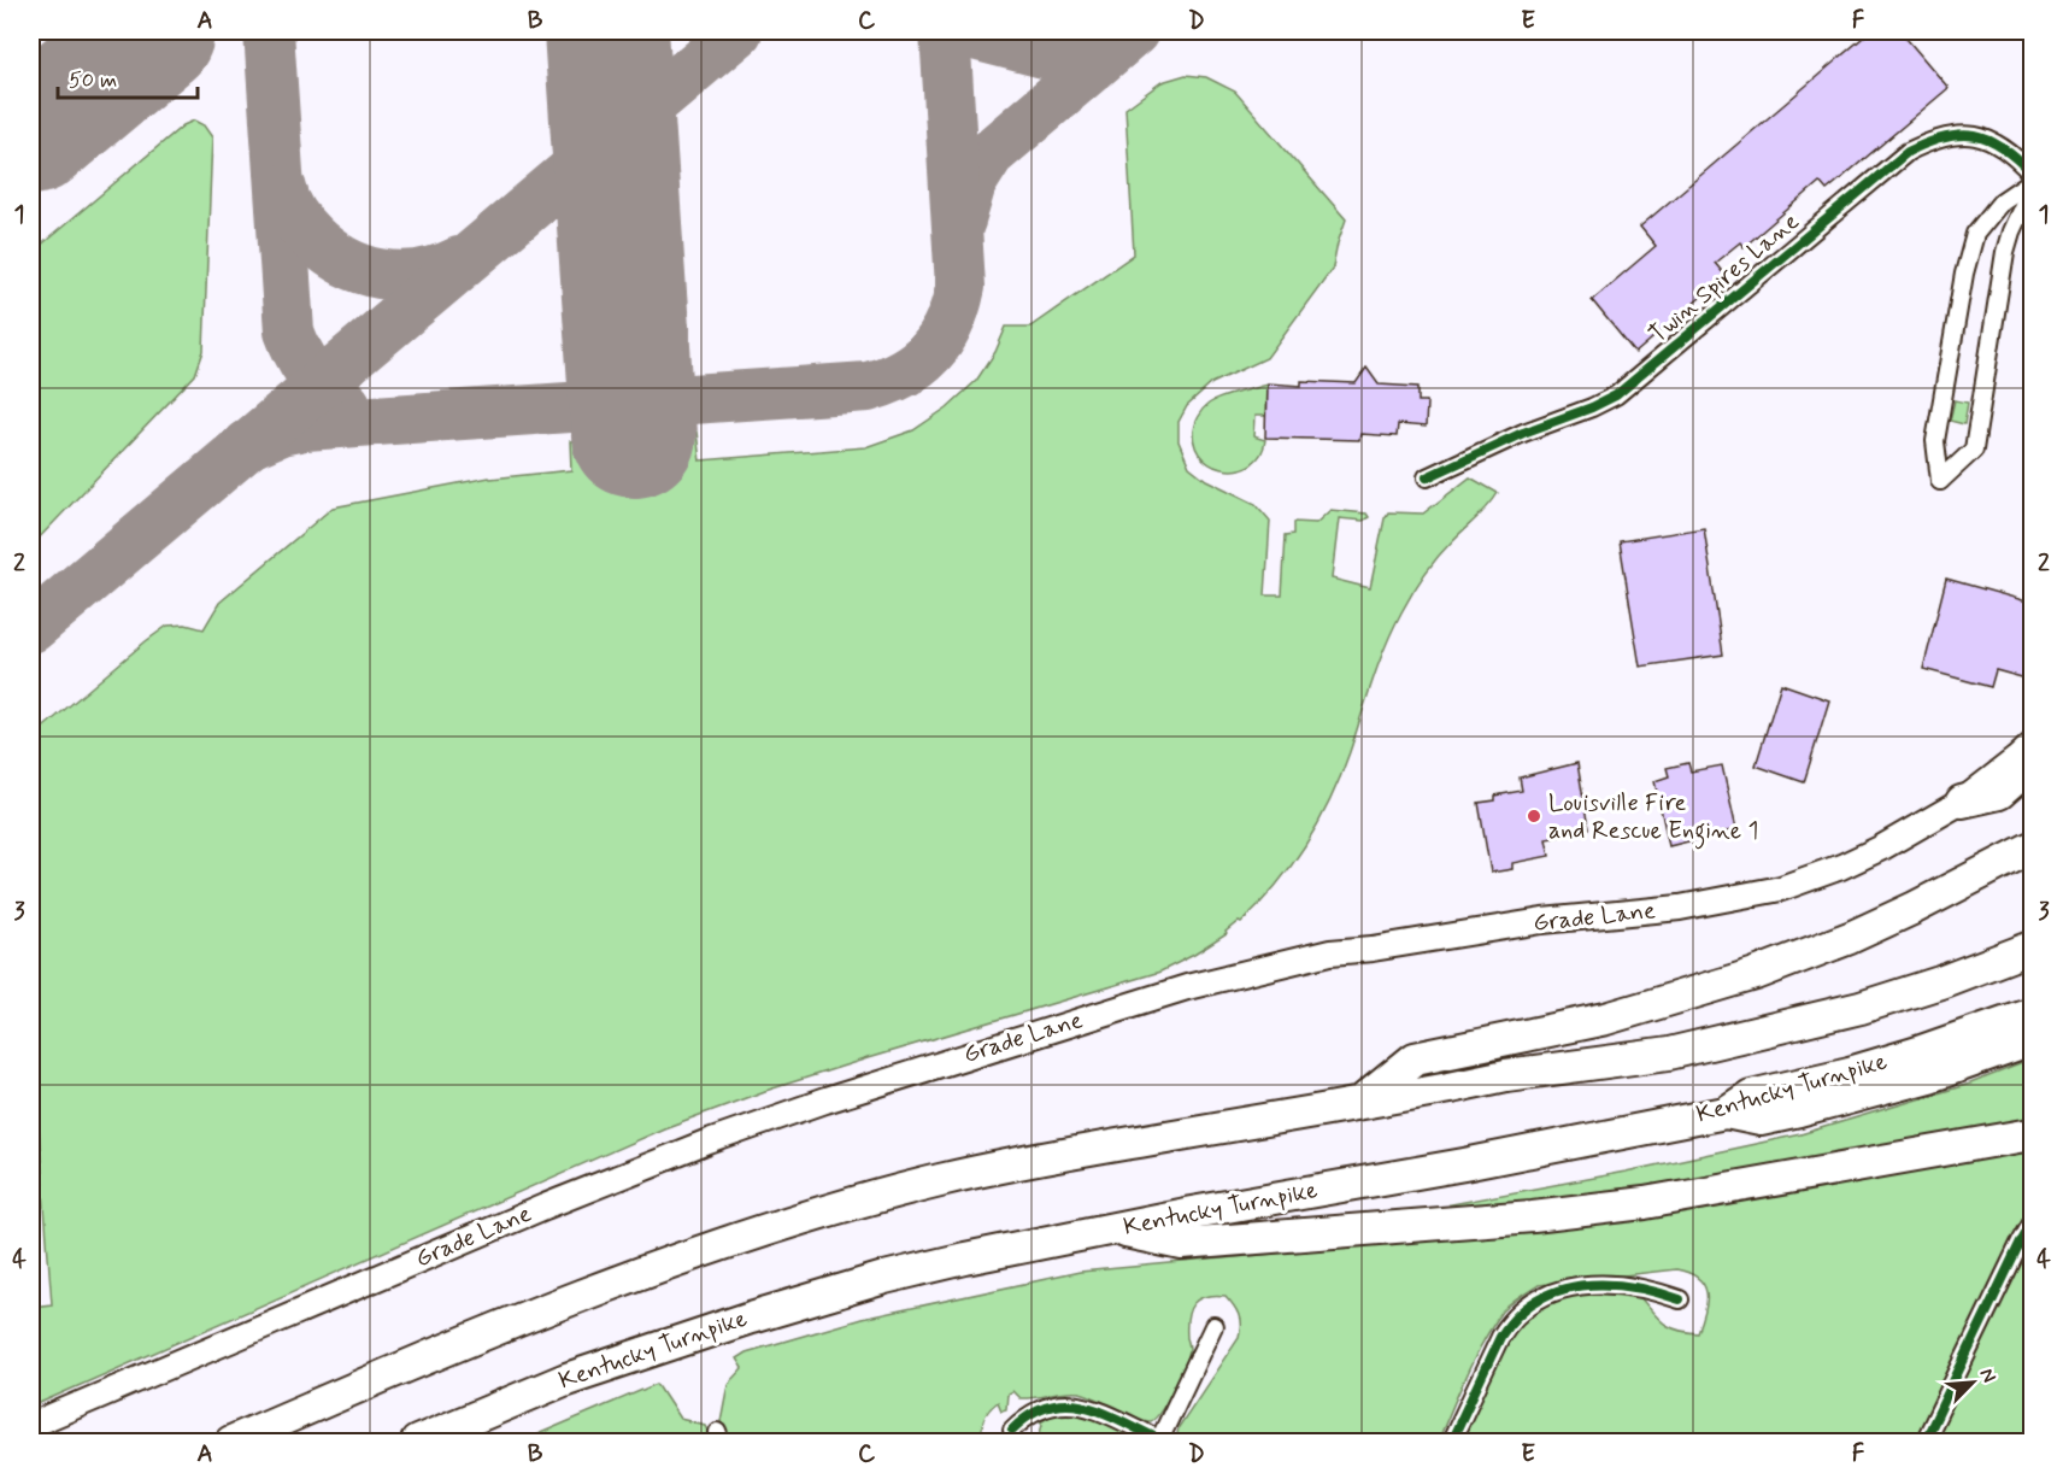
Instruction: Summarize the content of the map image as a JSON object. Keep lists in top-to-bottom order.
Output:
{
  "streets": {
    "highway": ["Kentucky Turnpike"],
    "main road": ["Grade Lane"],
    "street": ["Twin Spires Lane"]
  },
  "places": ["Louisville Fire and Rescue Engine 1"],
  "scale_bar": "50 m",
  "north": "top right",
  "grid": {
    "columns": [
      "A",
      "B",
      "C",
      "D",
      "E",
      "F"
    ],
    "rows": [
      "1",
      "2",
      "3",
      "4"
    ]
  }
}
